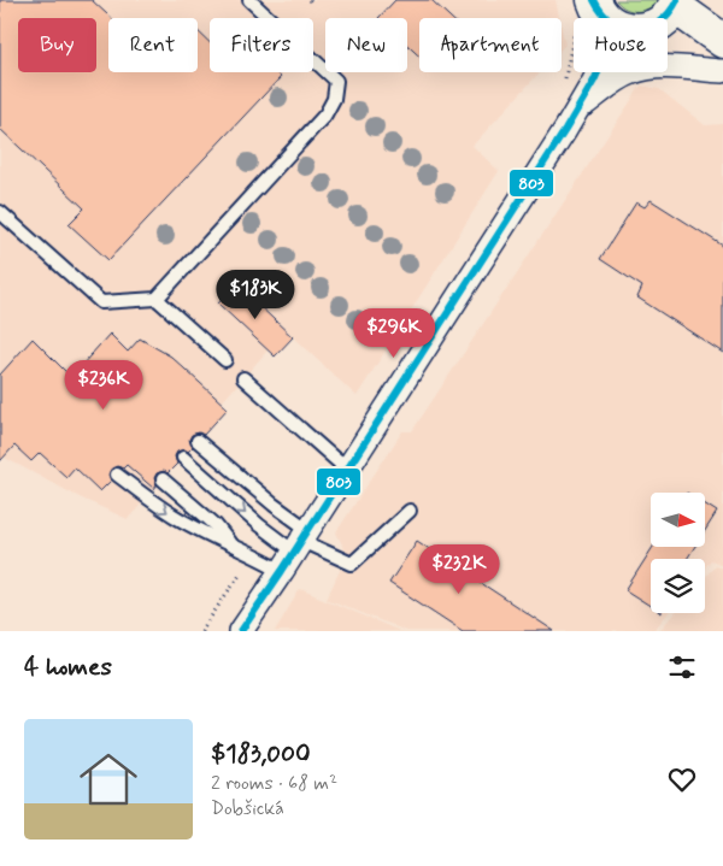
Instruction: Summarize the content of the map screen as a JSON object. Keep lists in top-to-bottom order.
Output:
{
  "lines": ["transit line 803"],
  "north": "right",
  "page": {
    "chip": [
      "Buy",
      "Rent",
      "Filters",
      "New",
      "Apartment",
      "House"
    ],
    "price": [
      "$183K",
      "$296K",
      "$236K",
      "$232K"
    ],
    "heading": "4 homes",
    "list": [
      {
        "name": "$183,000",
        "note": "2 rooms · 68 m² · Dobšická"
      }
    ]
  }
}
